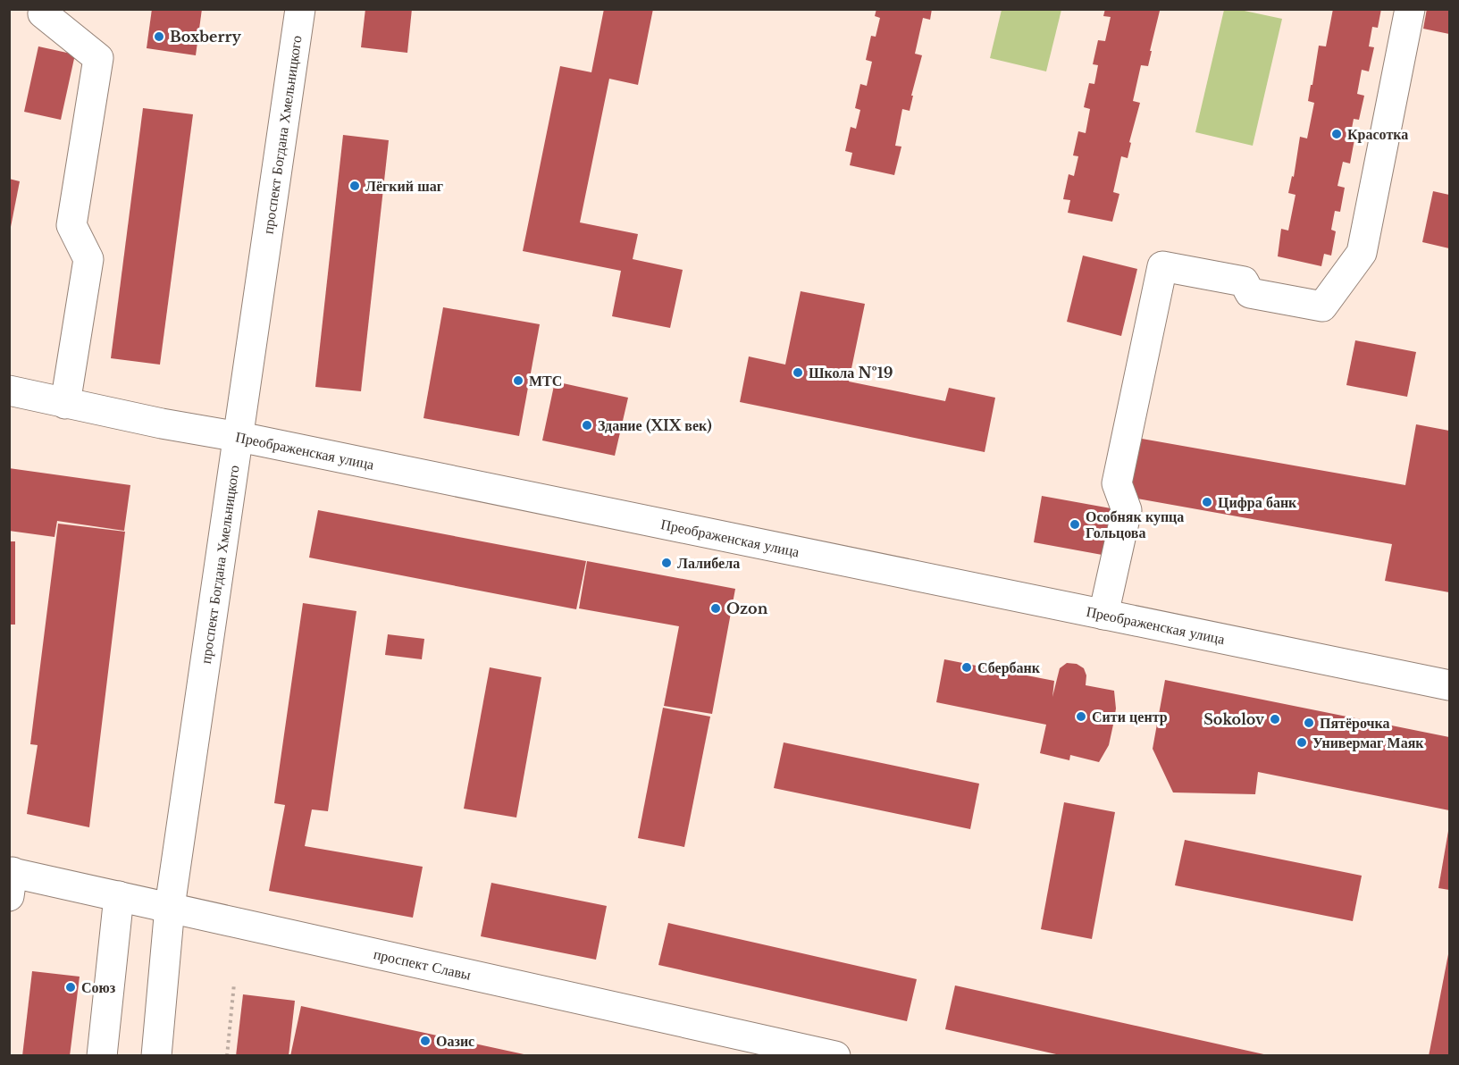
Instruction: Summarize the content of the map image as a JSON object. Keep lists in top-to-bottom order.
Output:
{
  "streets": {
    "main road": ["проспект Богдана Хмельницкого", "Преображенская улица", "проспект Славы"]
  },
  "crossings": [
    ["проспект Богдана Хмельницкого", "Преображенская улица"],
    ["проспект Богдана Хмельницкого", "проспект Славы"]
  ],
  "places": [
    "Boxberry",
    "Красотка",
    "Лёгкий шаг",
    "Школа №19",
    "МТС",
    "Здание (XIX век)",
    "Цифра банк",
    "Особняк купца Гольцова",
    "Лалибела",
    "Ozon",
    "Сбербанк",
    "Сити центр",
    "Sokolov",
    "Пятёрочка",
    "Универмаг Маяк",
    "Союз",
    "Оазис"
  ]
}
